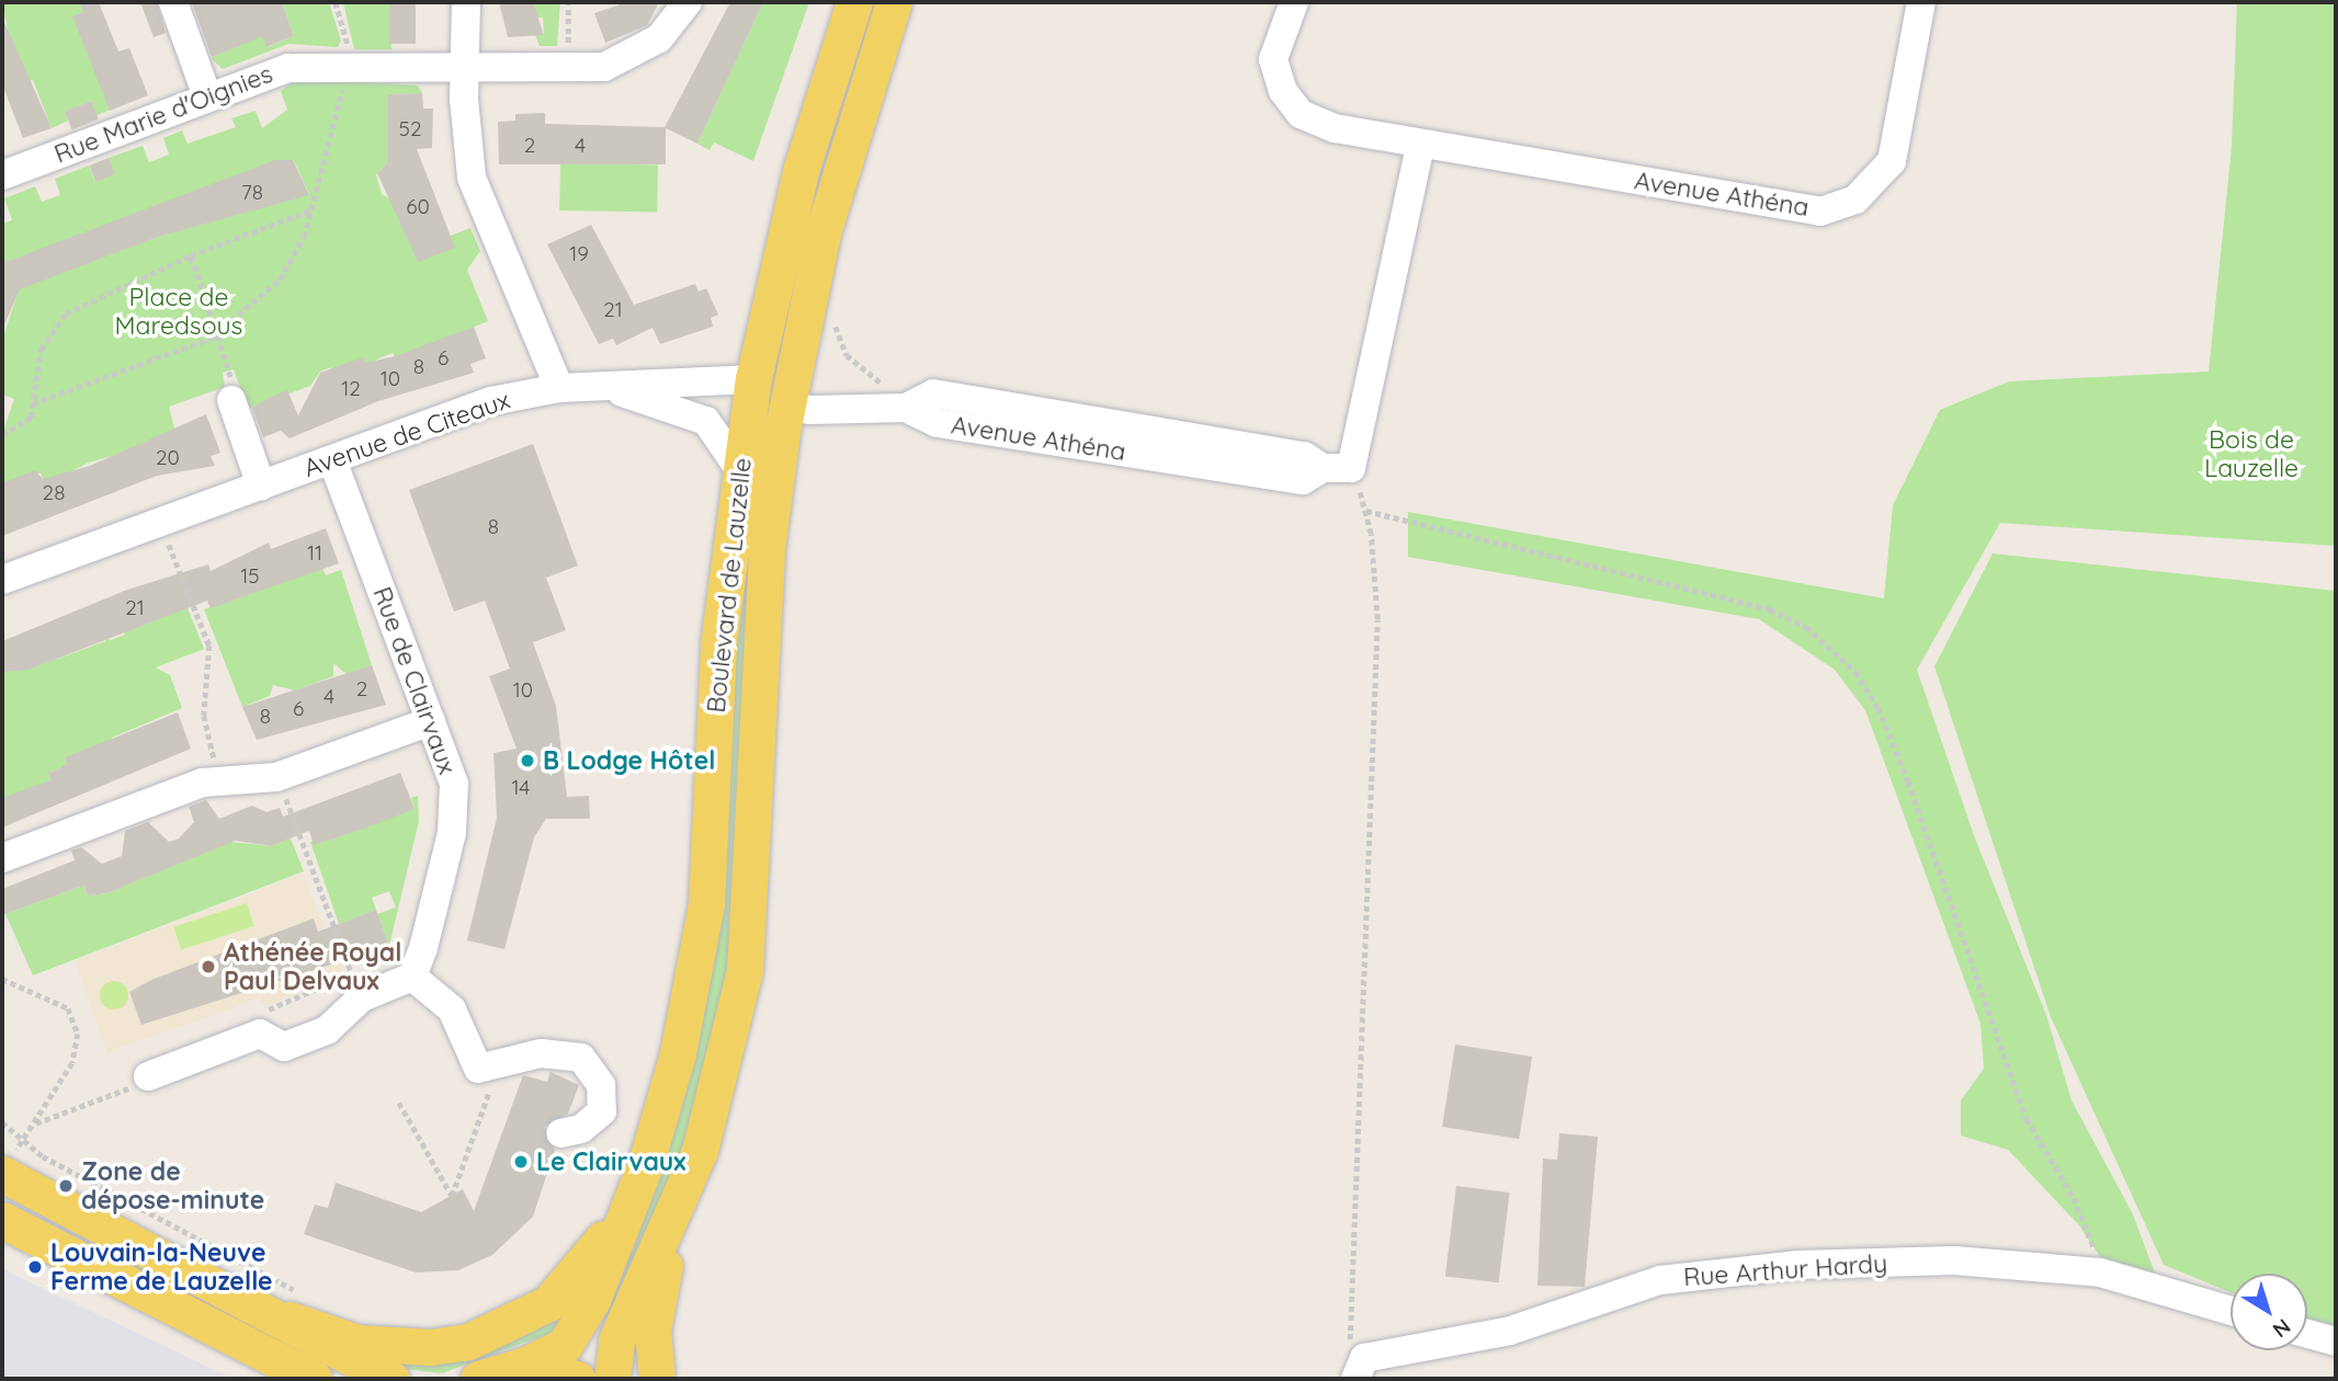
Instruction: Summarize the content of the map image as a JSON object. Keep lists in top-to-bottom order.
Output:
{
  "streets": {
    "main road": ["Boulevard de Lauzelle"],
    "street": [
      "Rue Marie d'Oignies",
      "Avenue Athéna",
      "Avenue de Citeaux",
      "Rue de Clairvaux",
      "Rue Arthur Hardy"
    ]
  },
  "crossings": [
    ["Avenue de Citeaux", "Boulevard de Lauzelle"],
    ["Avenue de Citeaux", "Rue de Clairvaux"]
  ],
  "parks": ["Place de Maredsous", "Bois de Lauzelle"],
  "places": [
    "B Lodge Hôtel",
    "Athénée Royal Paul Delvaux",
    "Le Clairvaux",
    "Zone de dépose-minute",
    "Louvain-la-Neuve Ferme de Lauzelle"
  ],
  "house_numbers": [
    "52",
    "2",
    "4",
    "78",
    "60",
    "19",
    "21",
    "6",
    "8",
    "10",
    "12",
    "20",
    "28",
    "8",
    "11",
    "15",
    "21",
    "2",
    "10",
    "4",
    "6",
    "8",
    "14"
  ],
  "north": "bottom right"
}
